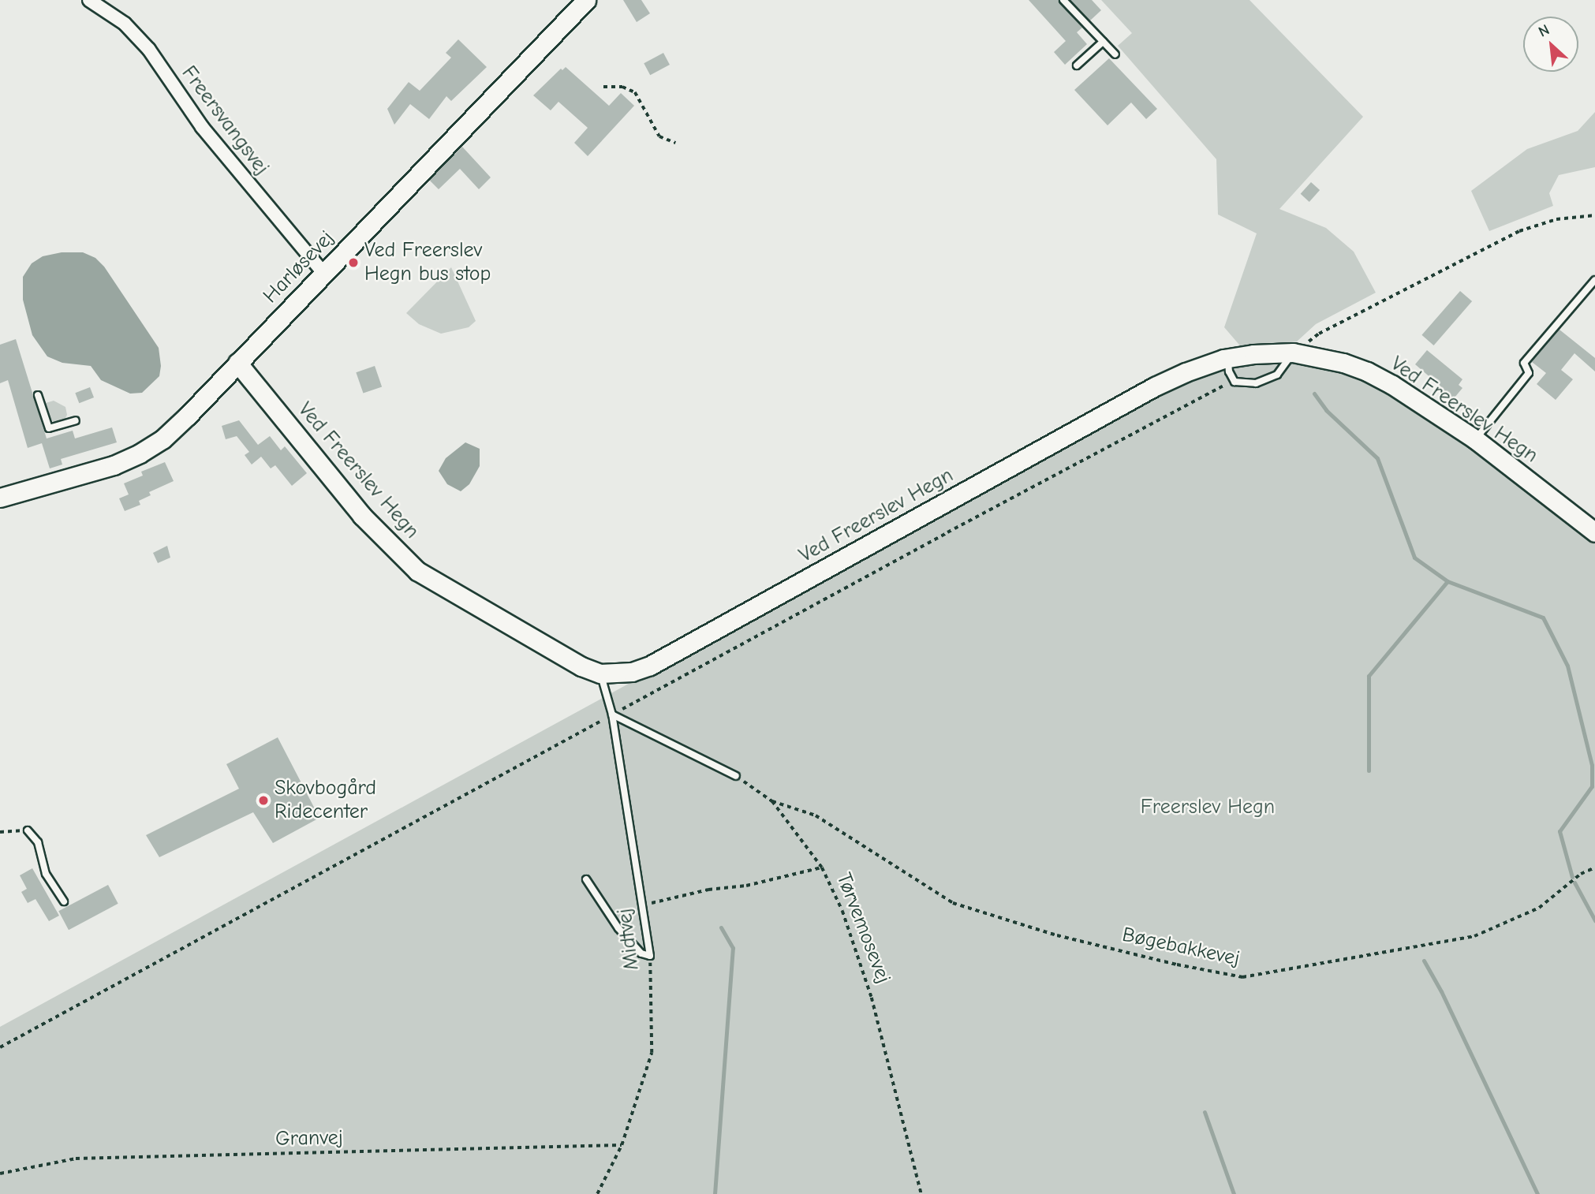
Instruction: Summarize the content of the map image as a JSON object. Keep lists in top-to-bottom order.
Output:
{
  "streets": {
    "street": ["Freersvangsvej", "Harløsevej", "Ved Freerslev Hegn"],
    "lane": ["Midtvej"],
    "path": ["Tørvemosevej", "Bøgebakkevej", "Granvej"]
  },
  "crossings": [
    ["Freersvangsvej", "Harløsevej"],
    ["Harløsevej", "Ved Freerslev Hegn"],
    ["Ved Freerslev Hegn", "Midtvej"],
    ["Tørvemosevej", "Bøgebakkevej"],
    ["Midtvej", "Granvej"]
  ],
  "parks": ["Freerslev Hegn"],
  "places": ["Ved Freerslev Hegn bus stop", "Skovbogård Ridecenter"],
  "north": "top left"
}
